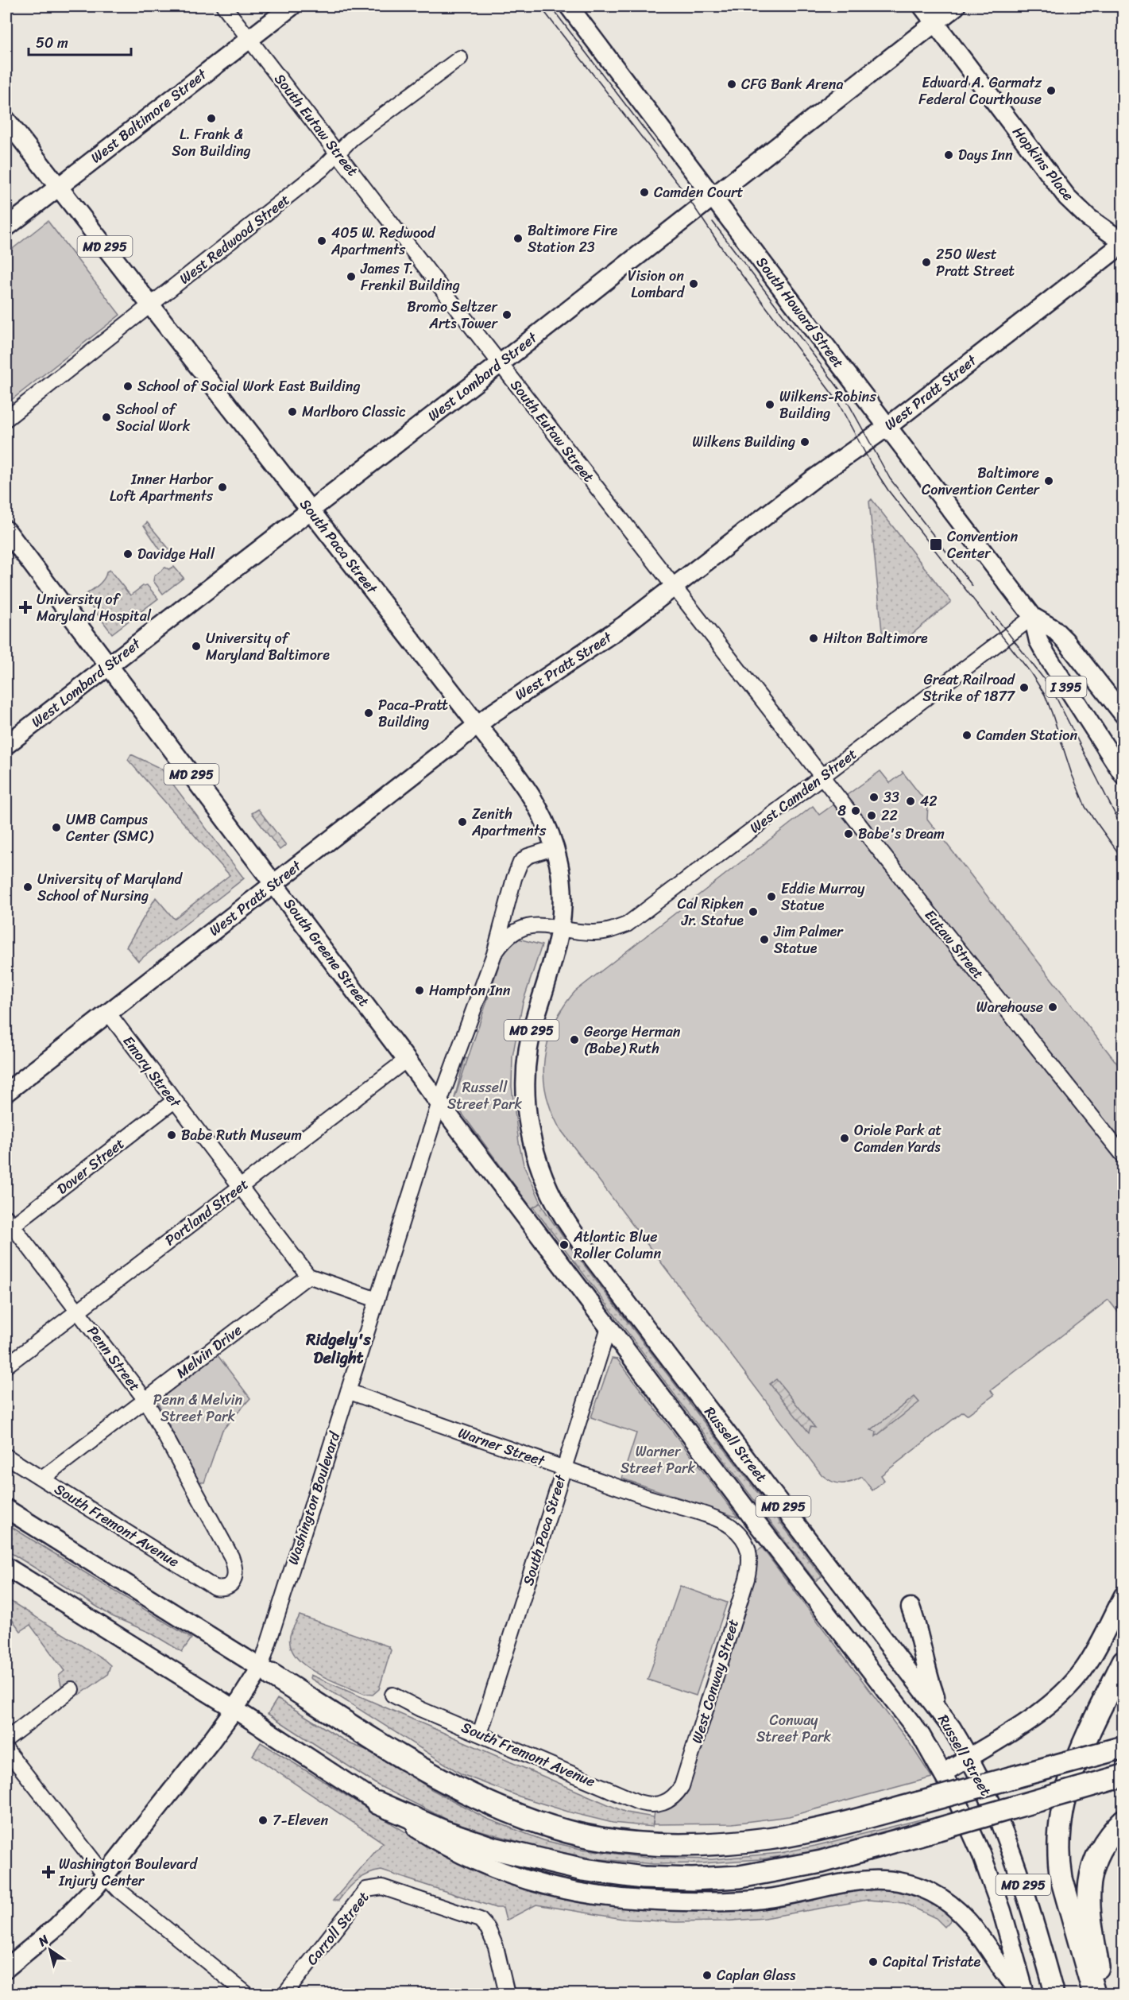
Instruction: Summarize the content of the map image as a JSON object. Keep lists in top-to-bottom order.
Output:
{
  "streets": {
    "main road": [
      "West Baltimore Street",
      "Hopkins Place",
      "MD 295",
      "South Howard Street",
      "West Lombard Street",
      "West Pratt Street",
      "South Paca Street",
      "I 395",
      "South Greene Street",
      "Russell Street",
      "Washington Boulevard"
    ],
    "street": [
      "South Eutaw Street",
      "West Redwood Street",
      "West Camden Street",
      "Eutaw Street",
      "Emory Street",
      "Dover Street",
      "Portland Street",
      "Melvin Drive",
      "Penn Street",
      "Warner Street",
      "South Fremont Avenue",
      "West Conway Street",
      "Carroll Street"
    ]
  },
  "crossings": [
    ["West Baltimore Street", "South Eutaw Street"],
    ["West Baltimore Street", "MD 295"],
    ["West Baltimore Street", "South Paca Street"],
    ["South Eutaw Street", "West Redwood Street"],
    ["South Eutaw Street", "West Lombard Street"],
    ["South Eutaw Street", "West Pratt Street"],
    ["South Eutaw Street", "West Camden Street"],
    ["South Eutaw Street", "Eutaw Street"],
    ["Hopkins Place", "West Lombard Street"],
    ["Hopkins Place", "West Pratt Street"],
    ["West Redwood Street", "South Paca Street"],
    ["MD 295", "South Paca Street"],
    ["South Howard Street", "West Lombard Street"],
    ["South Howard Street", "West Pratt Street"],
    ["South Howard Street", "West Camden Street"],
    ["West Lombard Street", "South Paca Street"],
    ["West Lombard Street", "South Greene Street"],
    ["West Pratt Street", "South Paca Street"],
    ["West Pratt Street", "South Greene Street"],
    ["West Pratt Street", "Emory Street"],
    ["South Paca Street", "West Camden Street"],
    ["South Paca Street", "Russell Street"],
    ["South Paca Street", "Warner Street"],
    ["South Paca Street", "Washington Boulevard"],
    ["South Paca Street", "South Fremont Avenue"],
    ["West Camden Street", "Eutaw Street"],
    ["West Camden Street", "Russell Street"],
    ["West Camden Street", "Washington Boulevard"],
    ["South Greene Street", "Portland Street"],
    ["South Greene Street", "Russell Street"],
    ["South Greene Street", "Washington Boulevard"],
    ["Emory Street", "Dover Street"],
    ["Emory Street", "Portland Street"],
    ["Emory Street", "Melvin Drive"],
    ["Dover Street", "Penn Street"],
    ["Portland Street", "Penn Street"],
    ["Melvin Drive", "Penn Street"],
    ["Melvin Drive", "South Fremont Avenue"],
    ["Penn Street", "South Fremont Avenue"],
    ["Russell Street", "Washington Boulevard"],
    ["Warner Street", "Washington Boulevard"],
    ["Warner Street", "West Conway Street"],
    ["South Fremont Avenue", "West Conway Street"]
  ],
  "districts": ["Ridgely's Delight"],
  "parks": [
    "Russell Street Park",
    "Penn & Melvin Street Park",
    "Warner Street Park",
    "Conway Street Park"
  ],
  "places": {
    "other": [
      "CFG Bank Arena",
      "Edward A. Garmatz Federal Courthouse",
      "L. Frank & Son Building",
      "Days Inn",
      "Camden Court",
      "Baltimore Fire Station 23",
      "405 W. Redwood Apartments",
      "250 West Pratt Street",
      "James T. Frenkil Building",
      "Vision on Lombard",
      "Bromo Seltzer Arts Tower",
      "School of Social Work East Building",
      "Wilkens-Robins Building",
      "Marlboro Classic",
      "School of Social Work",
      "Wilkens Building",
      "Baltimore Convention Center",
      "Inner Harbor Loft Apartments",
      "Davidge Hall",
      "Hilton Baltimore",
      "University of Maryland Baltimore",
      "Great Railroad Strike of 1877",
      "Paca-Pratt Building",
      "Camden Station",
      "33",
      "42",
      "8",
      "22",
      "Zenith Apartments",
      "UMB Campus Center (SMC)",
      "Babe's Dream",
      "University of Maryland School of Nursing",
      "Eddie Murray Statue",
      "Cal Ripken Jr. Statue",
      "Jim Palmer Statue",
      "Hampton Inn",
      "Warehouse",
      "George Herman (Babe) Ruth",
      "Babe Ruth Museum",
      "Oriole Park at Camden Yards",
      "Atlantic Blue Roller Column",
      "7-Eleven",
      "Capital Tristate",
      "Caplan Glass"
    ],
    "transit": ["Convention Center"],
    "health": ["University of Maryland Hospital", "Washington Boulevard Injury Center"]
  },
  "scale_bar": "50 m",
  "north": "top left"
}
